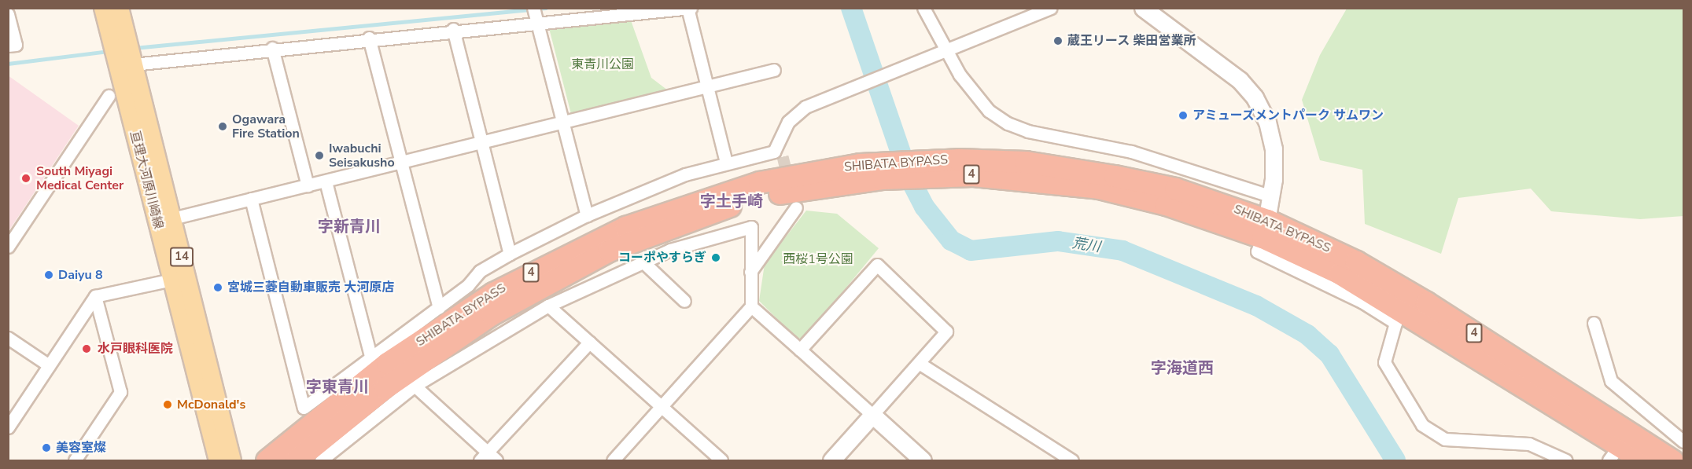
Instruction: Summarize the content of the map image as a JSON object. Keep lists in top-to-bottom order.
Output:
{
  "streets": {
    "highway": ["SHIBATA BYPASS", "4"],
    "main road": ["亘理大河原川崎線", "14"]
  },
  "districts": [
    "字土手崎",
    "字新青川",
    "字海道西",
    "字東青川"
  ],
  "water": ["荒川"],
  "parks": ["東青川公園", "西桜1号公園"],
  "places": [
    "蔵王リース 柴田営業所",
    "アミューズメントパーク サムワン",
    "Ogawara Fire Station",
    "Iwabuchi Seisakusho",
    "South Miyagi Medical Center",
    "コーポやすらぎ",
    "Daiyu 8",
    "宮城三菱自動車販売 大河原店",
    "水戸眼科医院",
    "McDonald's",
    "美容室燦"
  ]
}
